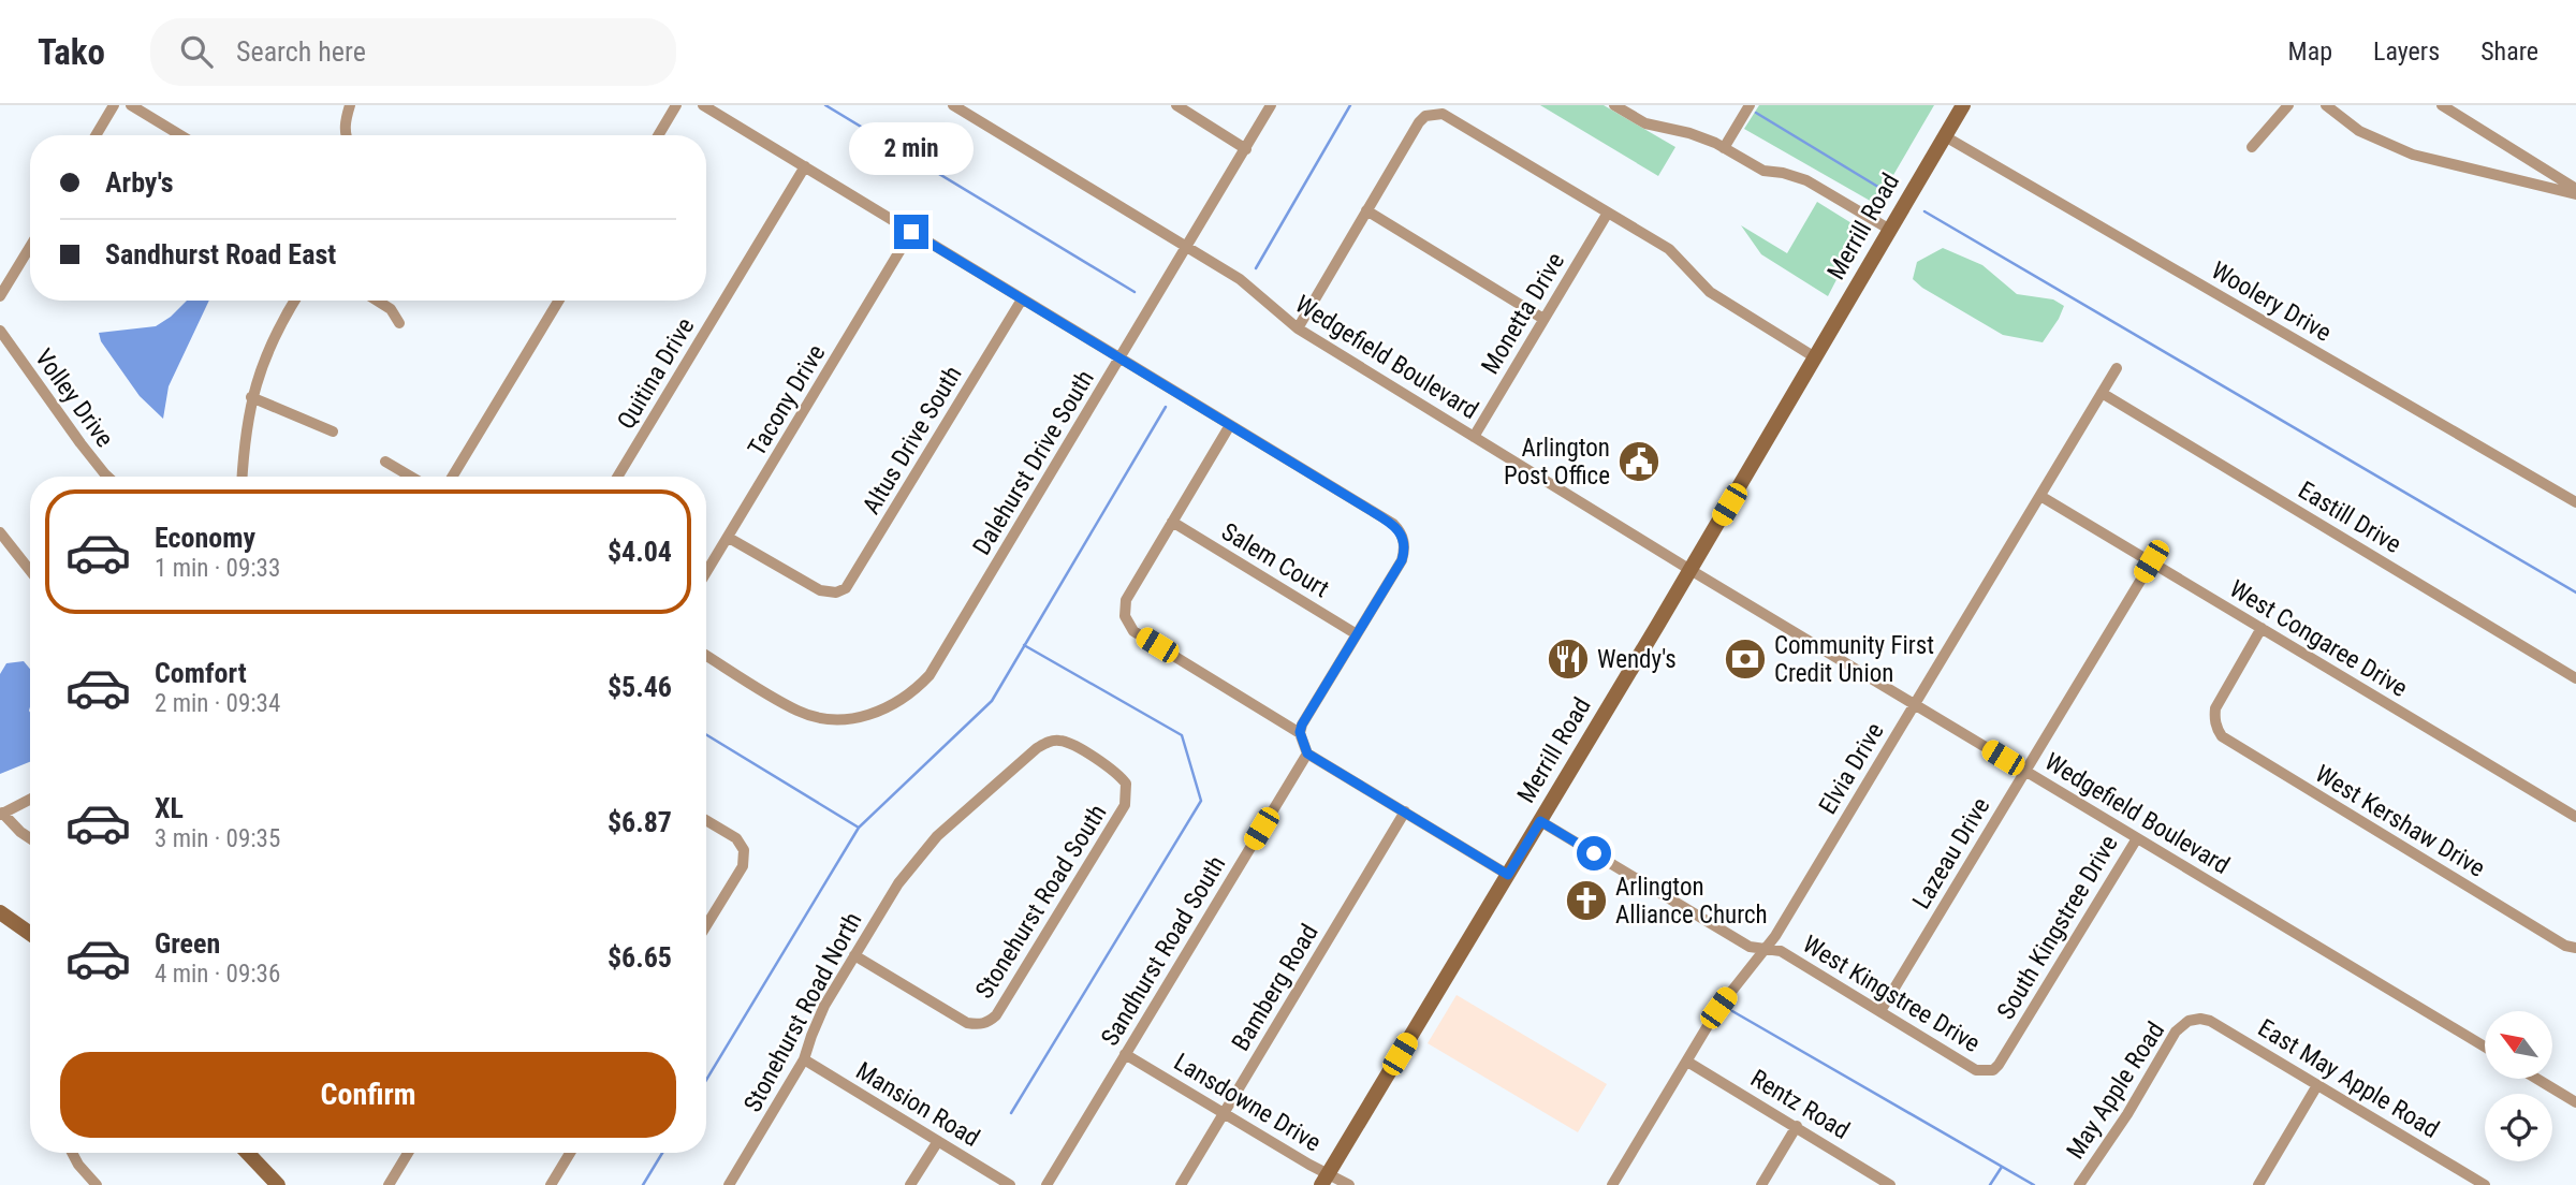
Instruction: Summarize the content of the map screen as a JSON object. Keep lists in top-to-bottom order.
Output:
{
  "streets": {
    "main road": ["Merrill Road"],
    "street": [
      "Woolery Drive",
      "Monetta Drive",
      "Wedgefield Boulevard",
      "Quitina Drive",
      "Volley Drive",
      "Tacony Drive",
      "Altus Drive South",
      "Dalehurst Drive South",
      "Eastill Drive",
      "Salem Court",
      "West Congaree Drive",
      "Elvia Drive",
      "West Kershaw Drive",
      "Lazeau Drive",
      "Stonehurst Road South",
      "South Kingstree Drive",
      "Sandhurst Road South",
      "Bamberg Road",
      "West Kingstree Drive",
      "Stonehurst Road North",
      "East May Apple Road",
      "May Apple Road",
      "Lansdowne Drive",
      "Mansion Road",
      "Rentz Road"
    ]
  },
  "crossings": [
    ["Merrill Road", "Woolery Drive"],
    ["Merrill Road", "Wedgefield Boulevard"],
    ["Merrill Road", "West Kingstree Drive"],
    ["Merrill Road", "Lansdowne Drive"],
    ["Monetta Drive", "Wedgefield Boulevard"],
    ["Wedgefield Boulevard", "Dalehurst Drive South"],
    ["Wedgefield Boulevard", "Elvia Drive"],
    ["Wedgefield Boulevard", "Lazeau Drive"],
    ["Wedgefield Boulevard", "South Kingstree Drive"],
    ["Tacony Drive", "Altus Drive South"],
    ["Eastill Drive", "Elvia Drive"],
    ["West Congaree Drive", "Elvia Drive"],
    ["West Congaree Drive", "West Kershaw Drive"],
    ["West Congaree Drive", "Lazeau Drive"],
    ["Elvia Drive", "West Kingstree Drive"],
    ["Elvia Drive", "Rentz Road"],
    ["Lazeau Drive", "West Kingstree Drive"],
    ["Stonehurst Road South", "Stonehurst Road North"],
    ["South Kingstree Drive", "West Kingstree Drive"],
    ["Sandhurst Road South", "Lansdowne Drive"],
    ["Bamberg Road", "Lansdowne Drive"],
    ["Stonehurst Road North", "Mansion Road"],
    ["East May Apple Road", "May Apple Road"]
  ],
  "places": {
    "public building": ["Arlington Post Office"],
    "restaurant": ["Wendy's"],
    "bank": ["Community First Credit Union"],
    "church": ["Arlington Alliance Church"]
  },
  "north": "top left",
  "page": {
    "header": "Tako",
    "search": "Search here",
    "nav": ["Map", "Layers", "Share"],
    "bubble": "2 min",
    "banner": ["Arby's", "Sandhurst Road East"],
    "list": [
      {
        "name": "Economy",
        "note": "1 min · 09:33",
        "value": "$4.04"
      },
      {
        "name": "Comfort",
        "note": "2 min · 09:34",
        "value": "$5.46"
      },
      {
        "name": "XL",
        "note": "3 min · 09:35",
        "value": "$6.87"
      },
      {
        "name": "Green",
        "note": "4 min · 09:36",
        "value": "$6.65"
      }
    ],
    "buttons": "Confirm"
  }
}
